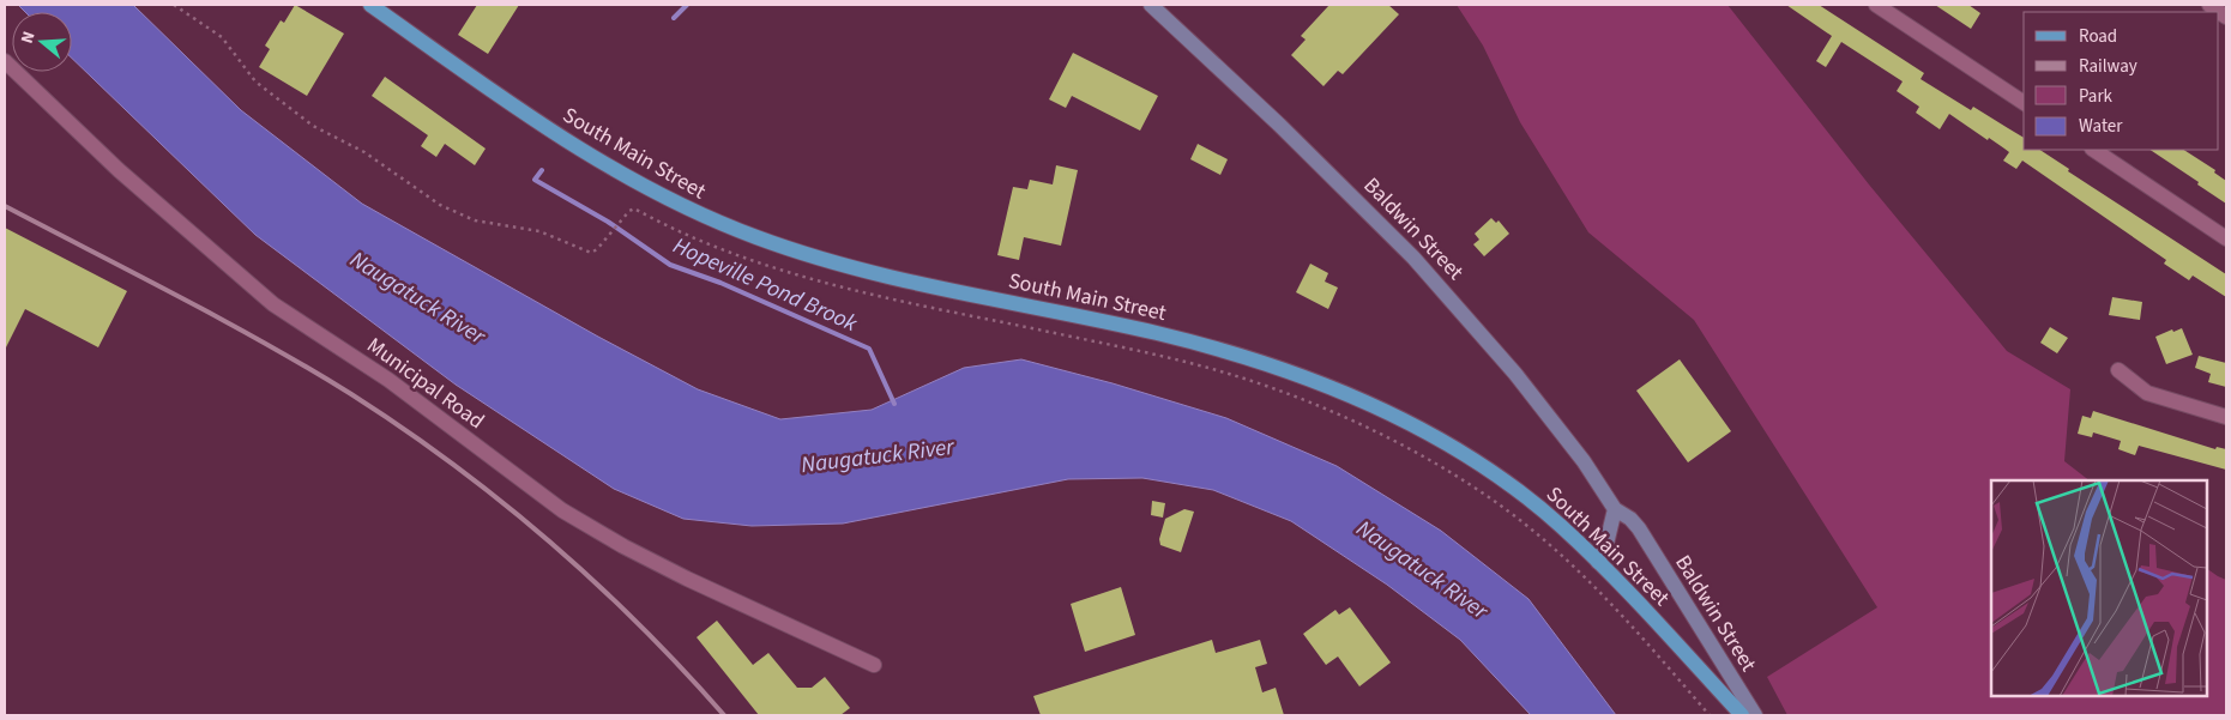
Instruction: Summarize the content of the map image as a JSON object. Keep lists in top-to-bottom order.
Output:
{
  "streets": {
    "main road": ["South Main Street", "Baldwin Street"],
    "street": ["Municipal Road"]
  },
  "water": ["Hopeville Pond Brook", "Naugatuck River"],
  "legend": [
    "Road",
    "Railway",
    "Park",
    "Water"
  ],
  "north": "left"
}
